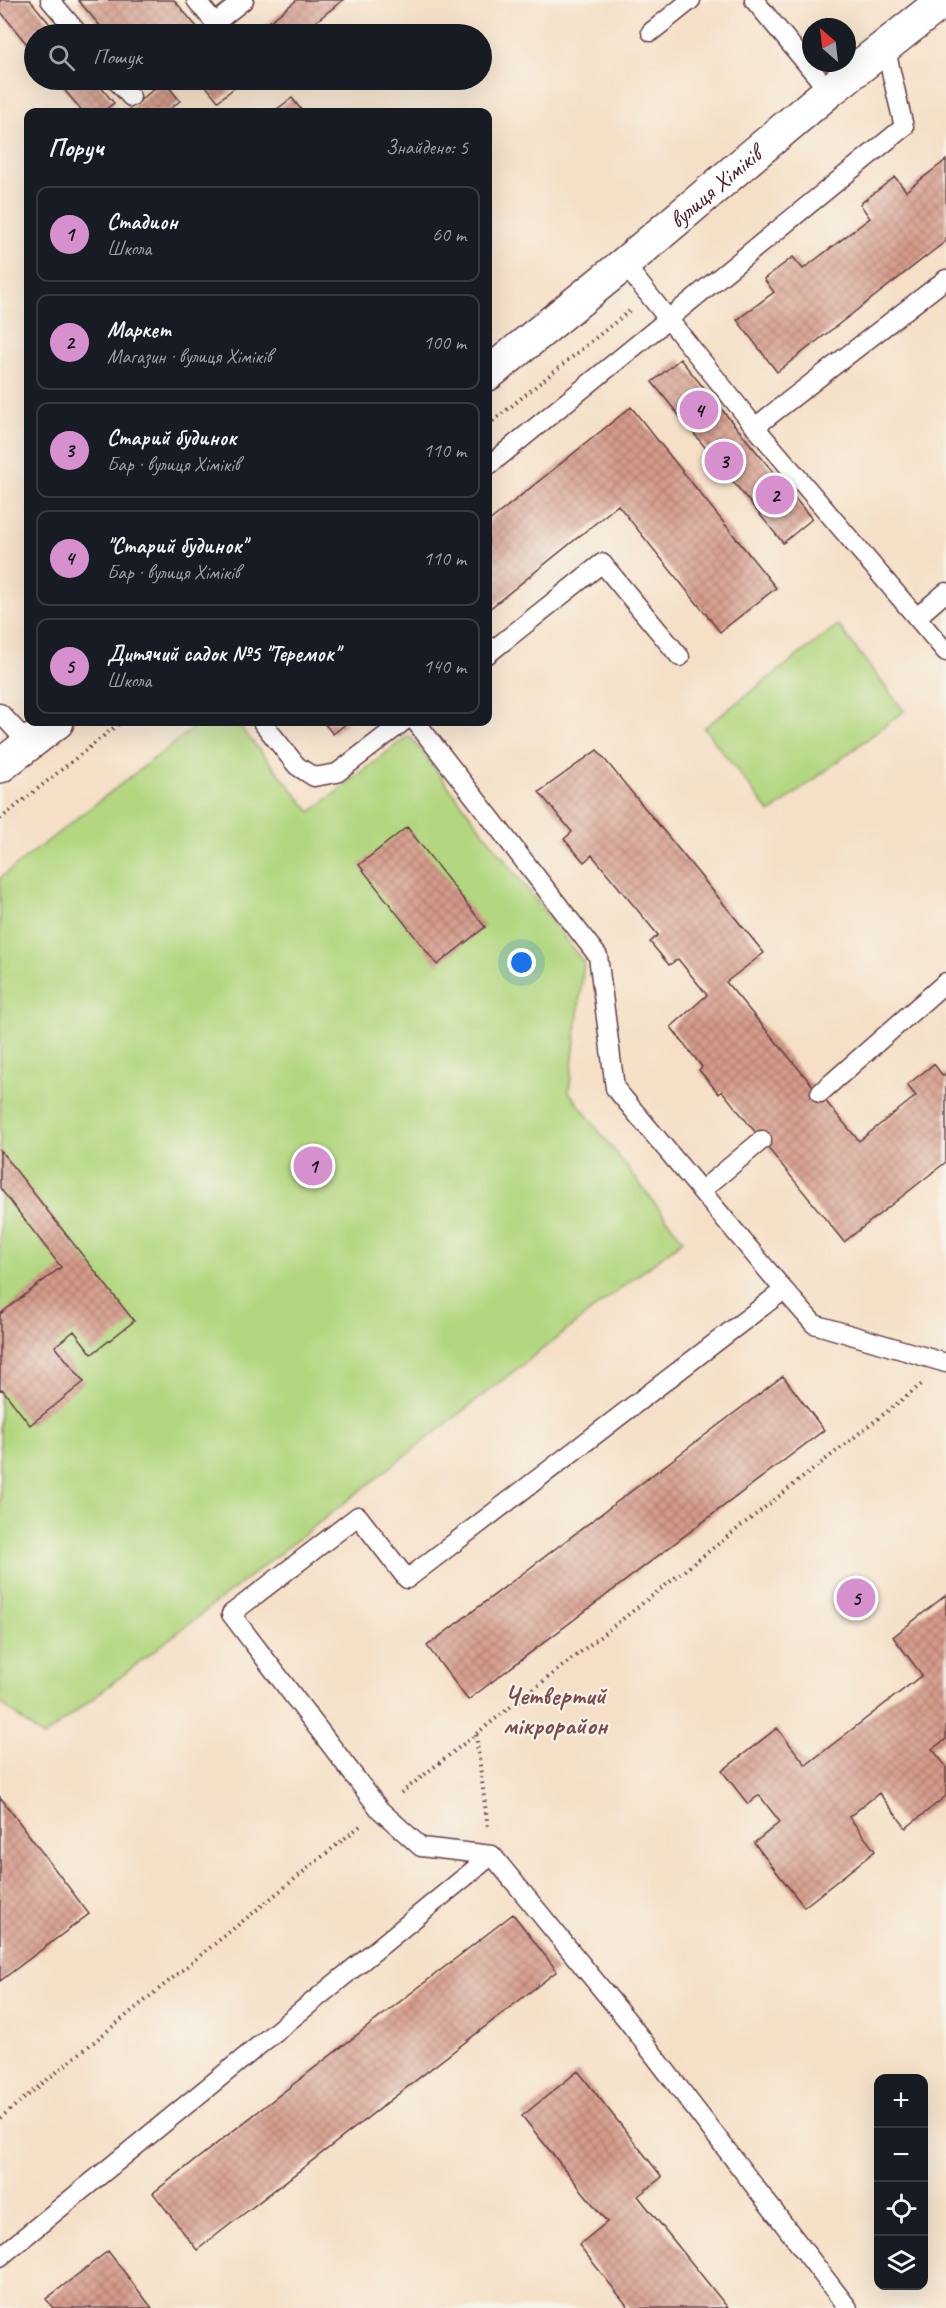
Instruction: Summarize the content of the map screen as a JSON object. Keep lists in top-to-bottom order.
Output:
{
  "streets": {
    "street": ["вулиця Хіміків"]
  },
  "districts": ["Четвертий мікрорайон"],
  "north": "top left",
  "page": {
    "search": "Пошук",
    "heading": ["Поруч", "Знайдено: 5"],
    "list": [
      {
        "mark": "1",
        "name": "Стадион",
        "note": "Школа",
        "value": "60 m"
      },
      {
        "mark": "2",
        "name": "Маркет",
        "note": "Магазин · вулиця Хіміків",
        "value": "100 m"
      },
      {
        "mark": "3",
        "name": "Старий будинок",
        "note": "Бар · вулиця Хіміків",
        "value": "110 m"
      },
      {
        "mark": "4",
        "name": "\"Старий будинок\"",
        "note": "Бар · вулиця Хіміків",
        "value": "110 m"
      },
      {
        "mark": "5",
        "name": "Дитячий садок №5 \"Теремок\"",
        "note": "Школа",
        "value": "140 m"
      }
    ],
    "pins": [
      "4",
      "3",
      "2",
      "1",
      "5"
    ],
    "map_buttons": ["+", "−"]
  }
}
